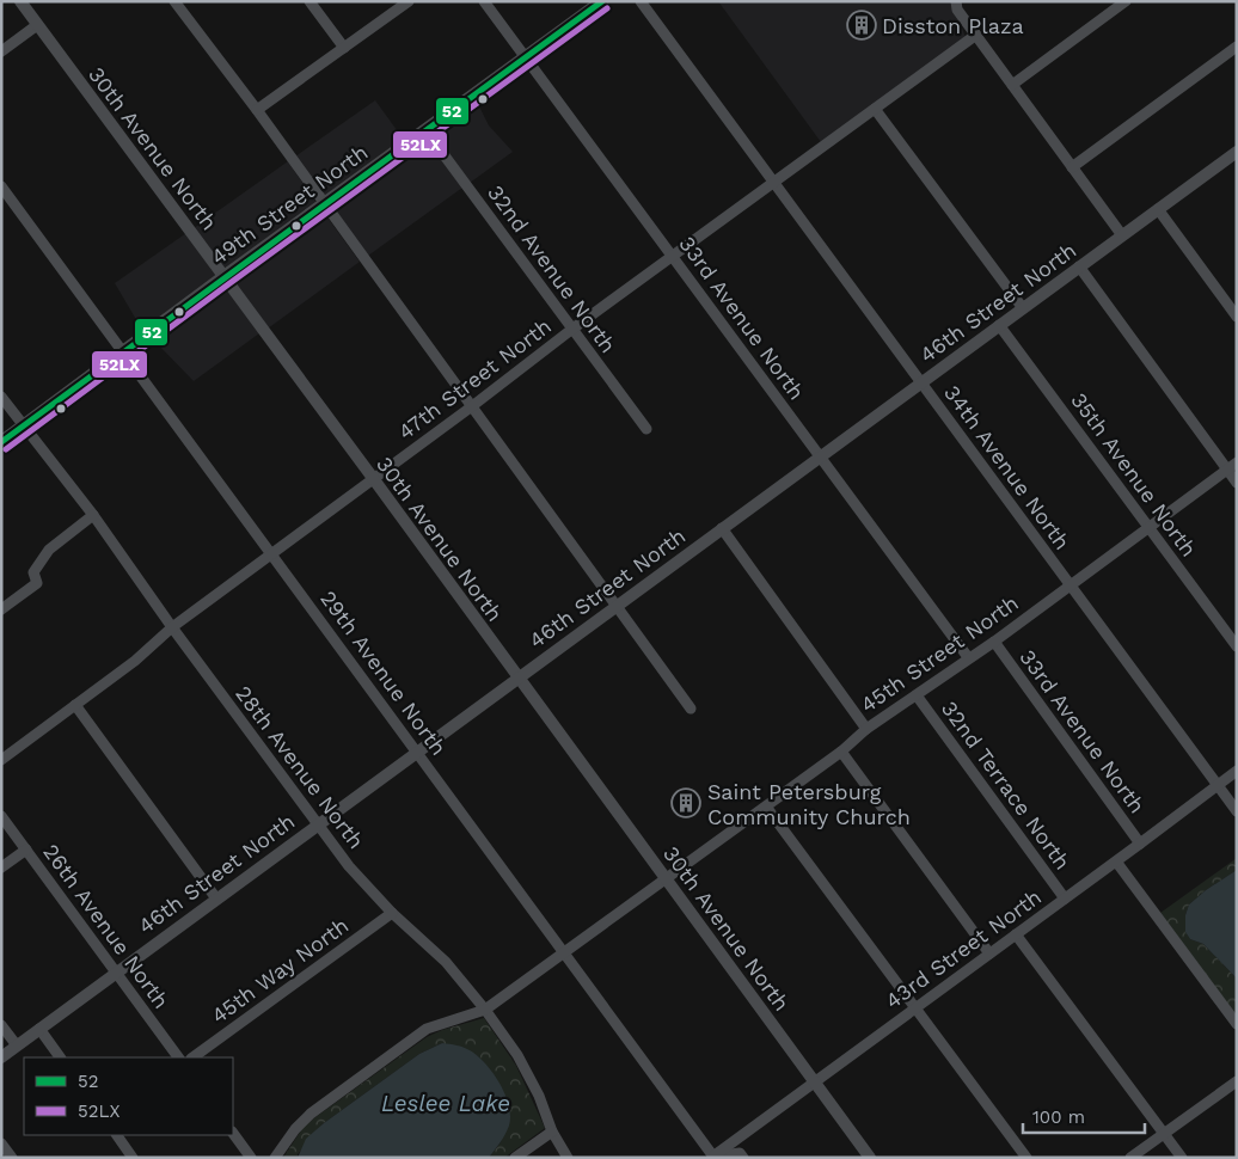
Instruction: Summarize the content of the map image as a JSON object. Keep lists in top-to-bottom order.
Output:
{
  "streets": {
    "main road": ["49th Street North"],
    "street": [
      "30th Avenue North",
      "32nd Avenue North",
      "46th Street North",
      "33rd Avenue North",
      "47th Street North",
      "34th Avenue North",
      "35th Avenue North",
      "45th Street North",
      "29th Avenue North",
      "28th Avenue North",
      "32nd Terrace North",
      "26th Avenue North",
      "43rd Street North",
      "45th Way North"
    ]
  },
  "crossings": [
    ["30th Avenue North", "49th Street North"],
    ["30th Avenue North", "46th Street North"],
    ["30th Avenue North", "47th Street North"],
    ["30th Avenue North", "45th Street North"],
    ["30th Avenue North", "43rd Street North"],
    ["49th Street North", "32nd Avenue North"],
    ["49th Street North", "33rd Avenue North"],
    ["49th Street North", "29th Avenue North"],
    ["49th Street North", "28th Avenue North"],
    ["32nd Avenue North", "47th Street North"],
    ["46th Street North", "33rd Avenue North"],
    ["46th Street North", "34th Avenue North"],
    ["46th Street North", "35th Avenue North"],
    ["46th Street North", "29th Avenue North"],
    ["46th Street North", "28th Avenue North"],
    ["46th Street North", "26th Avenue North"],
    ["33rd Avenue North", "47th Street North"],
    ["33rd Avenue North", "45th Street North"],
    ["33rd Avenue North", "43rd Street North"],
    ["47th Street North", "34th Avenue North"],
    ["47th Street North", "29th Avenue North"],
    ["47th Street North", "28th Avenue North"],
    ["34th Avenue North", "45th Street North"],
    ["34th Avenue North", "43rd Street North"],
    ["35th Avenue North", "45th Street North"],
    ["45th Street North", "29th Avenue North"],
    ["45th Street North", "28th Avenue North"],
    ["45th Street North", "32nd Terrace North"],
    ["29th Avenue North", "43rd Street North"],
    ["28th Avenue North", "45th Way North"],
    ["32nd Terrace North", "43rd Street North"]
  ],
  "water": ["Leslee Lake"],
  "places": {
    "building": ["Disston Plaza", "Saint Petersburg Community Church"]
  },
  "lines": ["transit line 52", "transit line 52LX"],
  "legend": ["52", "52LX"],
  "scale_bar": "100 m"
}
